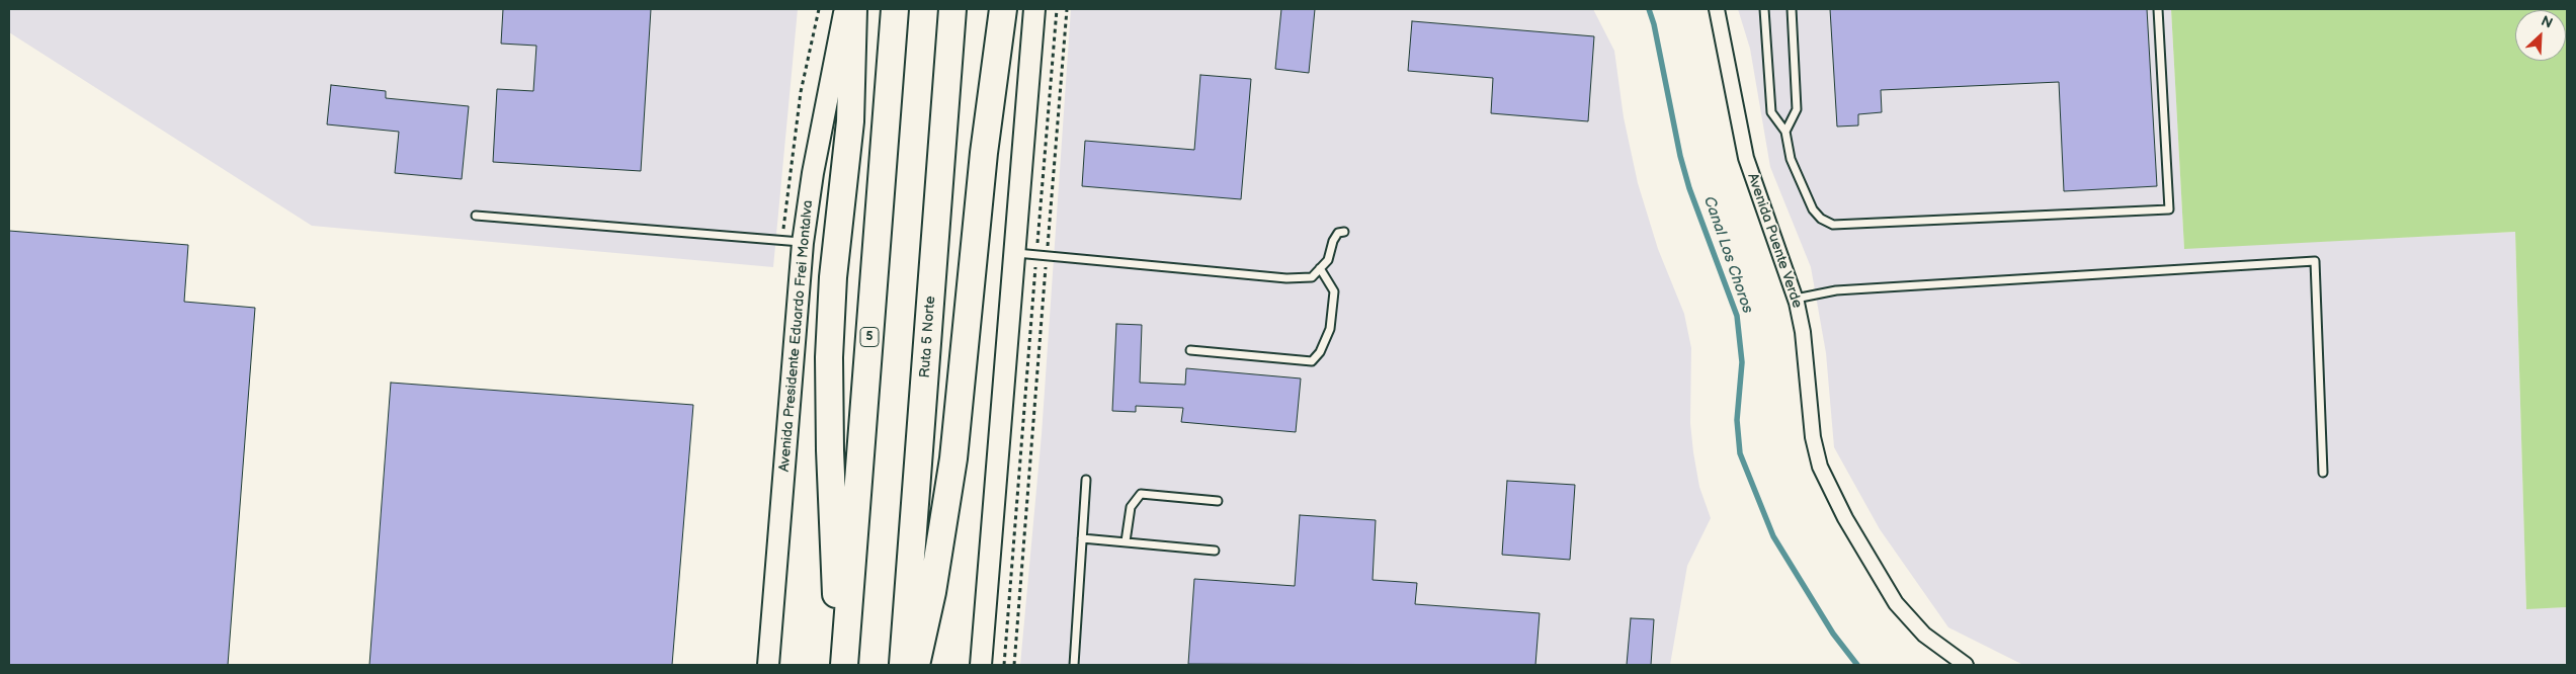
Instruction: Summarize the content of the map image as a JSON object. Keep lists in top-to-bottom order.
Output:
{
  "streets": {
    "highway": ["5", "Ruta 5 Norte"],
    "main road": ["Avenida Presidente Eduardo Frei Montalva"],
    "street": ["Avenida Puente Verde"]
  },
  "water": ["Canal Los Choros"],
  "north": "top right"
}
